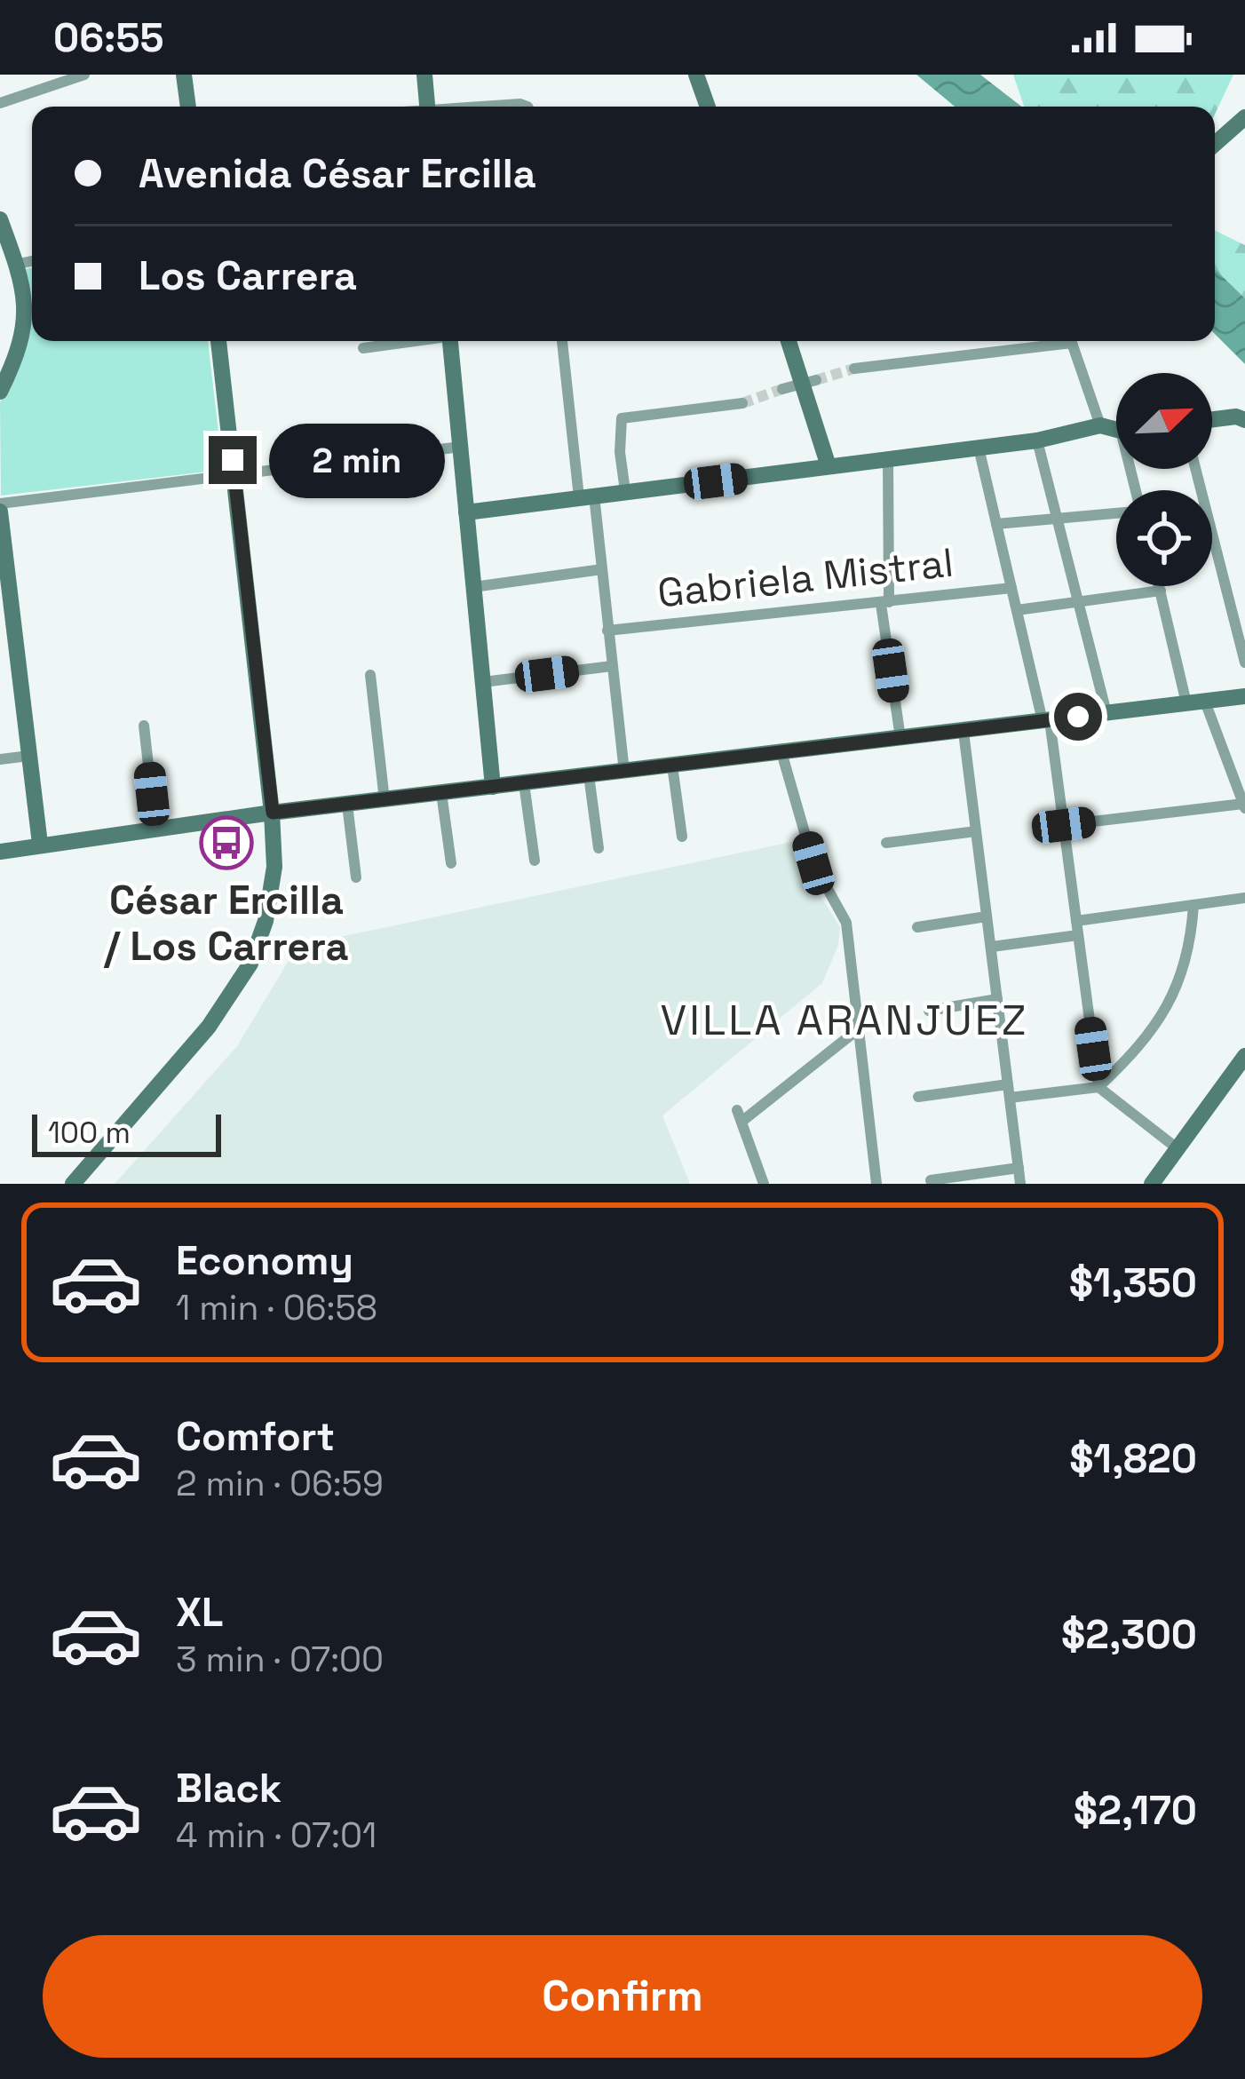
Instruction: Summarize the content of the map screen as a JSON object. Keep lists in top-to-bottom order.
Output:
{
  "streets": {
    "street": ["Gabriela Mistral"]
  },
  "districts": ["VILLA ARANJUEZ"],
  "places": {
    "bus stop": ["César Ercilla / Los Carrera"]
  },
  "scale_bar": "100 m",
  "north": "top right",
  "page": {
    "status": "06:55",
    "banner": ["Avenida César Ercilla", "Los Carrera"],
    "bubble": "2 min",
    "scale": "100 m",
    "list": [
      {
        "name": "Economy",
        "note": "1 min · 06:58",
        "value": "$1,350"
      },
      {
        "name": "Comfort",
        "note": "2 min · 06:59",
        "value": "$1,820"
      },
      {
        "name": "XL",
        "note": "3 min · 07:00",
        "value": "$2,300"
      },
      {
        "name": "Black",
        "note": "4 min · 07:01",
        "value": "$2,170"
      }
    ],
    "buttons": "Confirm"
  }
}
